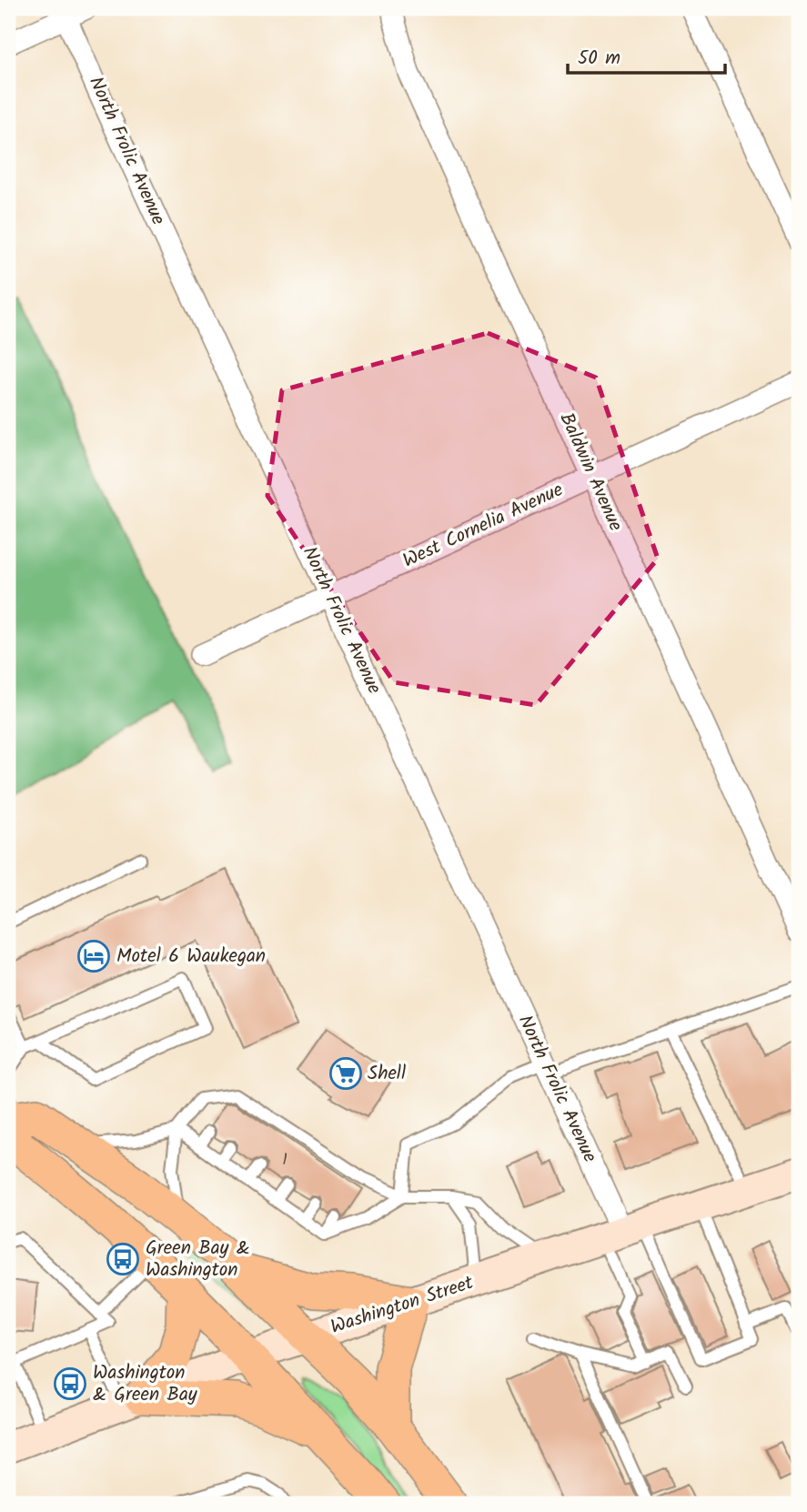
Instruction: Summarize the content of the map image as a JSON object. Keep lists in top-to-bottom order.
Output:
{
  "streets": {
    "main road": ["Washington Street"],
    "street": ["North Frolic Avenue", "Baldwin Avenue", "West Cornelia Avenue"]
  },
  "crossings": [
    ["North Frolic Avenue", "West Cornelia Avenue"],
    ["North Frolic Avenue", "Washington Street"],
    ["Baldwin Avenue", "West Cornelia Avenue"]
  ],
  "places": {
    "hotel": ["Motel 6 Waukegan"],
    "supermarket": ["Shell"],
    "bus stop": ["Green Bay & Washington", "Washington & Green Bay"]
  },
  "house_numbers": ["1"],
  "scale_bar": "50 m"
}
